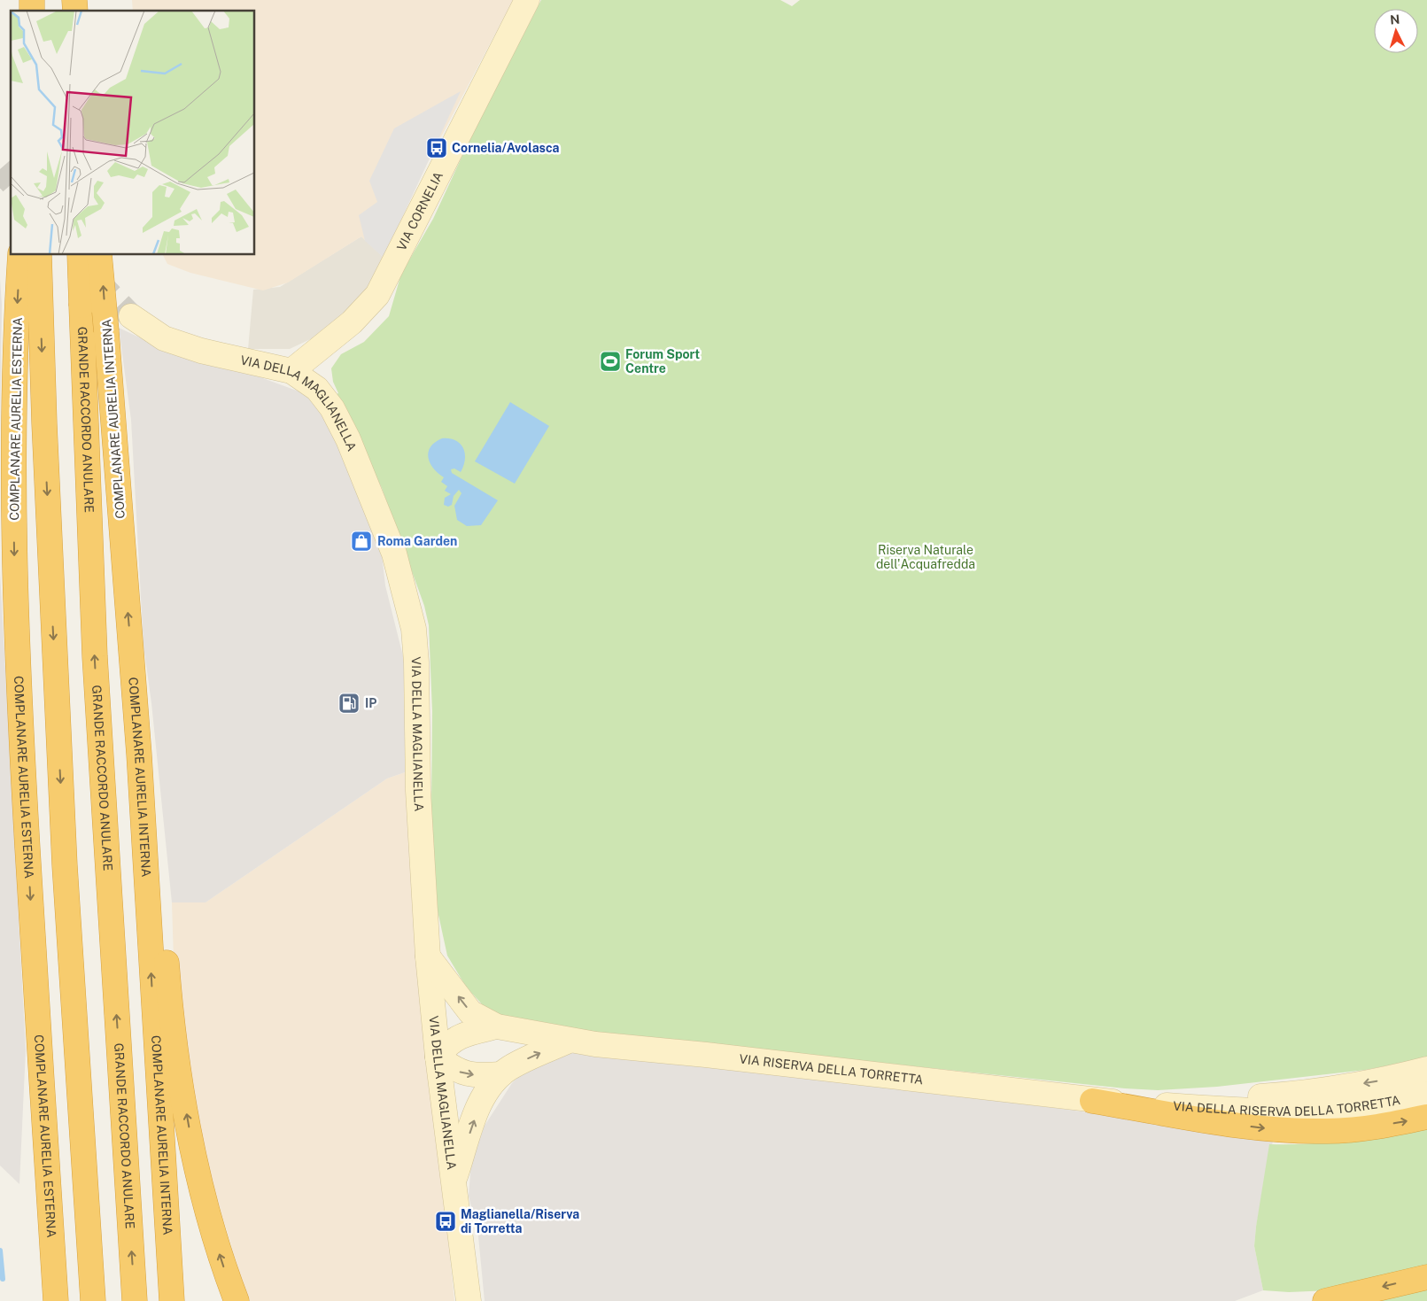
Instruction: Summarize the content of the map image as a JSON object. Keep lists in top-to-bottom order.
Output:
{
  "streets": {
    "highway": ["COMPLANARE AURELIA ESTERNA", "GRANDE RACCORDO ANULARE", "COMPLANARE AURELIA INTERNA"],
    "street": [
      "VIA CORNELIA",
      "VIA DELLA MAGLIANELLA",
      "VIA RISERVA DELLA TORRETTA",
      "VIA DELLA RISERVA DELLA TORRETTA"
    ]
  },
  "crossings": [
    ["VIA CORNELIA", "VIA DELLA MAGLIANELLA"],
    ["VIA RISERVA DELLA TORRETTA", "VIA DELLA RISERVA DELLA TORRETTA"]
  ],
  "parks": ["Riserva Naturale dell'Acquafredda"],
  "places": {
    "bus stop": ["Cornelia/Avolasca", "Maglianella/Riserva di Torretta"],
    "sports": ["Forum Sport Centre"],
    "shop": ["Roma Garden"],
    "fuel station": ["IP"]
  },
  "north": "top"
}
